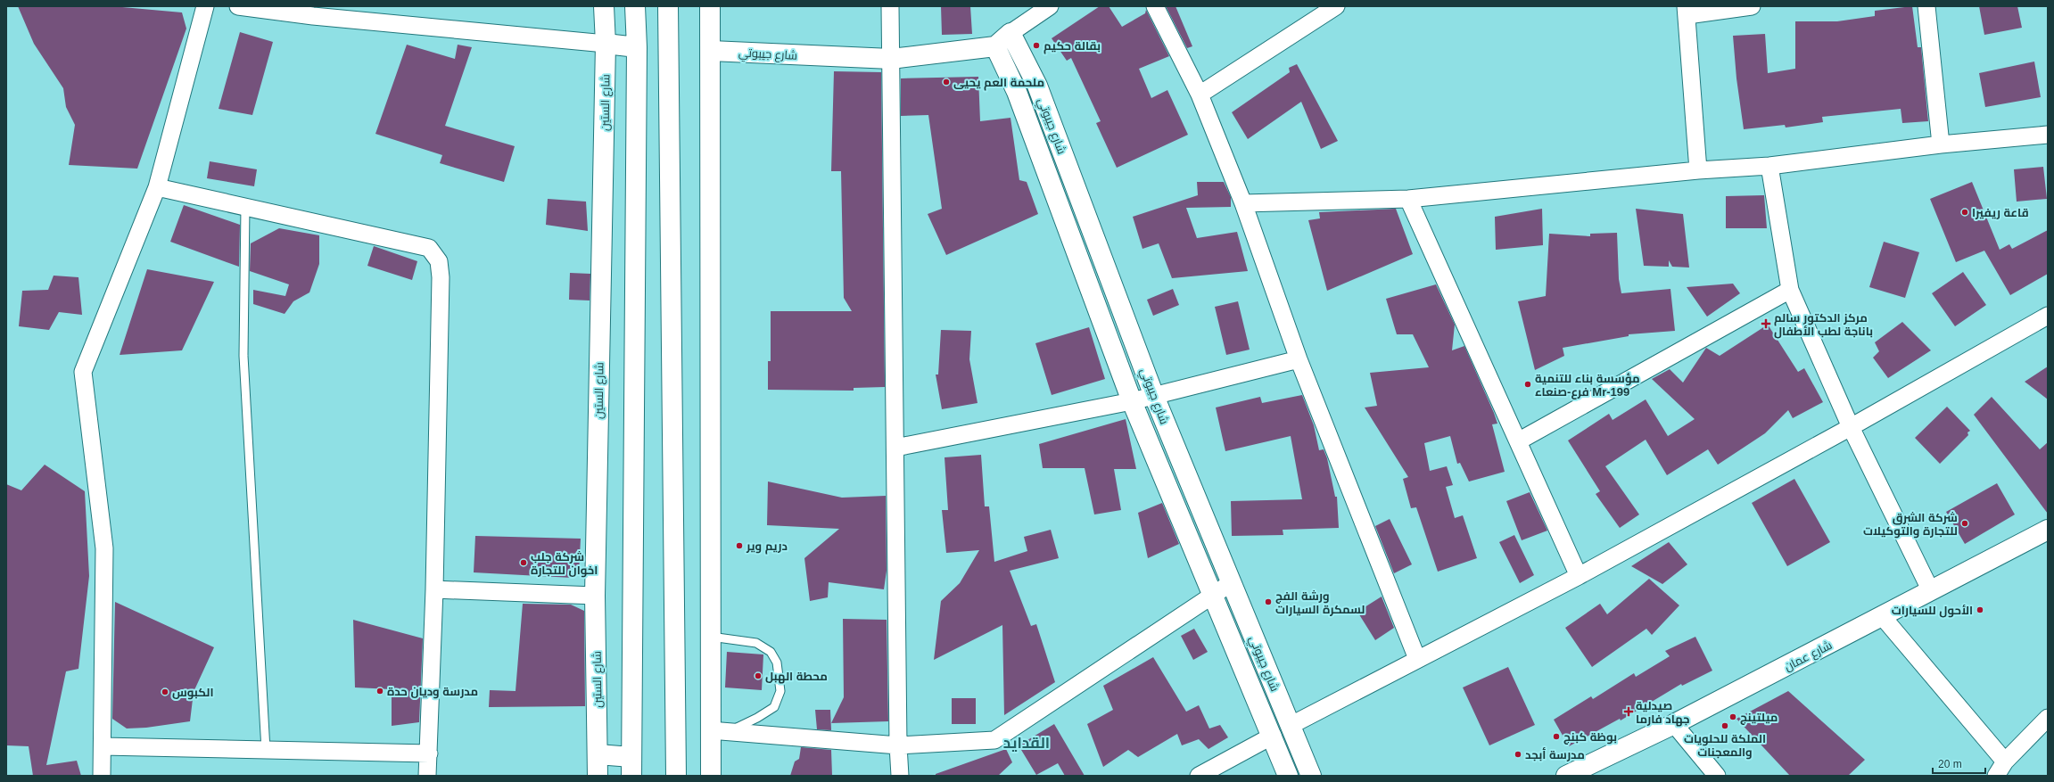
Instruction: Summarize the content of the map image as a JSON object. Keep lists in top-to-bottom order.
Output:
{
  "streets": {
    "main road": ["شارع جيبوتي", "شارع الستين", "شارع عمان"]
  },
  "districts": ["القدايد"],
  "places": {
    "other": [
      "بقالة حكيم",
      "ملحمة العم يحيى",
      "قاعة ريفيرا",
      "مؤسسة بناء للتنمية فرع-صنعاء Mr-199",
      "شركة الشرق للتجارة والتوكيلات",
      "دريم وير",
      "شركة جلب اخوان للتجارة",
      "ورشة الفج لسمكرة السيارات",
      "الأحول للسيارات",
      "محطة الهبل",
      "مدرسة وديان حدة",
      "الكبوس",
      "ميلتينج",
      "الملكة للحلويات والمعجنات",
      "بوظة كبنج",
      "مدرسة أبجد"
    ],
    "health": ["مركز الدكتور سالم باناجة لطب الأطفال", "صيدلية جهاد فارما"]
  },
  "scale_bar": "20 m"
}
